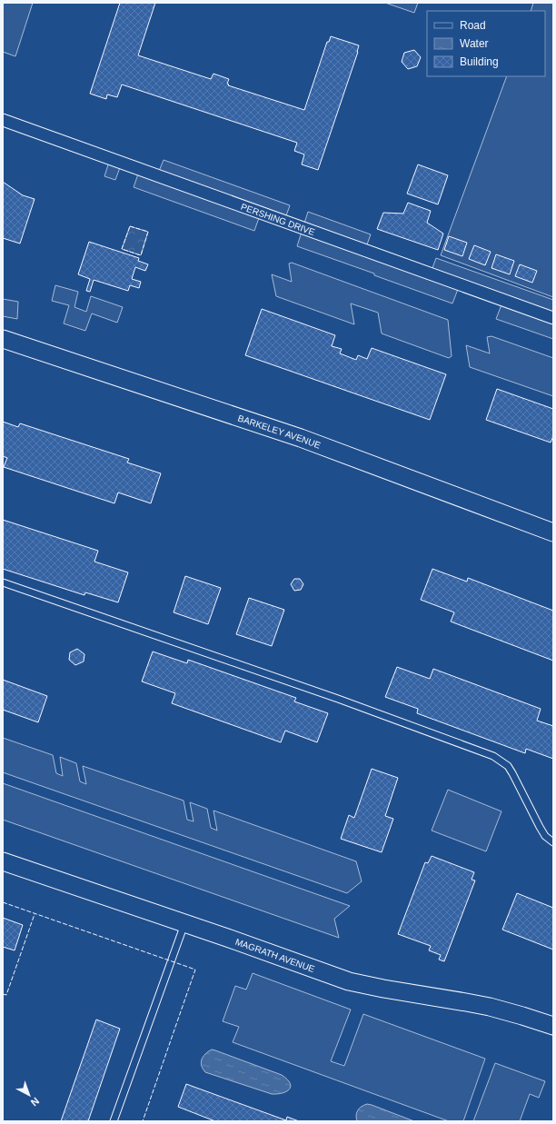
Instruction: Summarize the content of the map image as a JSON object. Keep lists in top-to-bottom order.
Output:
{
  "streets": {
    "main road": ["BARKELEY AVENUE", "MAGRATH AVENUE"],
    "street": ["PERSHING DRIVE"]
  },
  "legend": ["Road", "Water", "Building"],
  "north": "bottom right"
}
